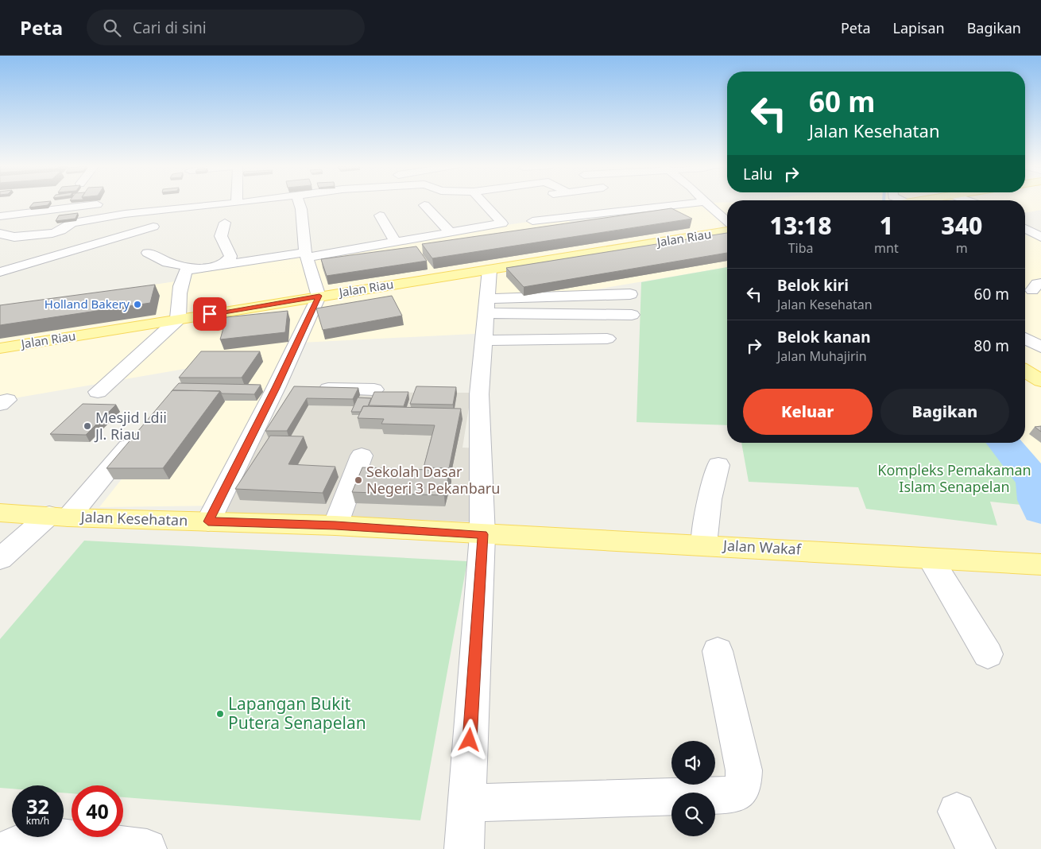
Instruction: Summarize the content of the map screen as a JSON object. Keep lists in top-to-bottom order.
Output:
{
  "streets": {
    "main road": ["Jalan Riau", "Jalan Kesehatan", "Jalan Wakaf"]
  },
  "crossings": [
    ["Jalan Kesehatan", "Jalan Wakaf"]
  ],
  "parks": ["Kompleks Pemakaman Islam Senapelan"],
  "places": [
    "Holland Bakery",
    "Mesjid Ldii Jl. Riau",
    "Sekolah Dasar Negeri 3 Pekanbaru",
    "Lapangan Bukit Putera Senapelan"
  ],
  "page": {
    "header": "Peta",
    "search": "Cari di sini",
    "nav": ["Peta", "Lapisan", "Bagikan"],
    "turn": ["60 m", "Jalan Kesehatan"],
    "then": "Lalu",
    "eta": [
      "13:18",
      "Tiba",
      "1",
      "mnt",
      "340",
      "m"
    ],
    "list": [
      {
        "name": "Belok kiri",
        "note": "Jalan Kesehatan",
        "value": "60 m"
      },
      {
        "name": "Belok kanan",
        "note": "Jalan Muhajirin",
        "value": "80 m"
      }
    ],
    "buttons": ["Keluar", "Bagikan"],
    "speed": "32 km/h",
    "limit": "40"
  }
}
